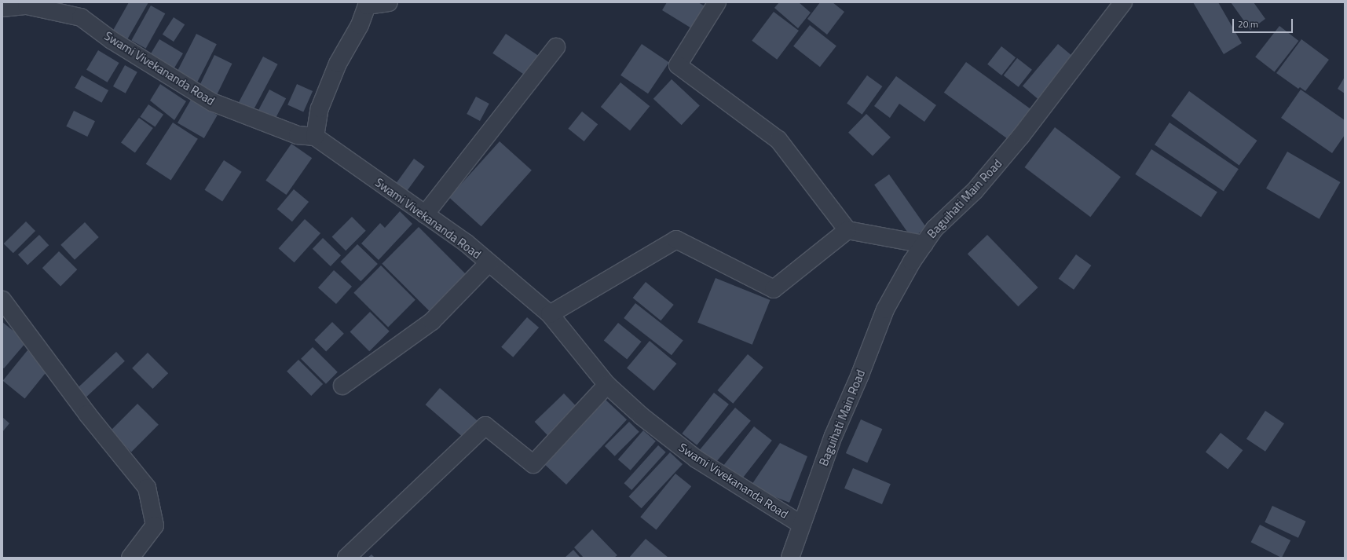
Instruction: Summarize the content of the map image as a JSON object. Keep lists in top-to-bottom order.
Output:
{
  "streets": {
    "street": ["Swami Vivekananda Road", "Baguihati Main Road"]
  },
  "crossings": [
    ["Swami Vivekananda Road", "Baguihati Main Road"]
  ],
  "scale_bar": "20 m"
}
